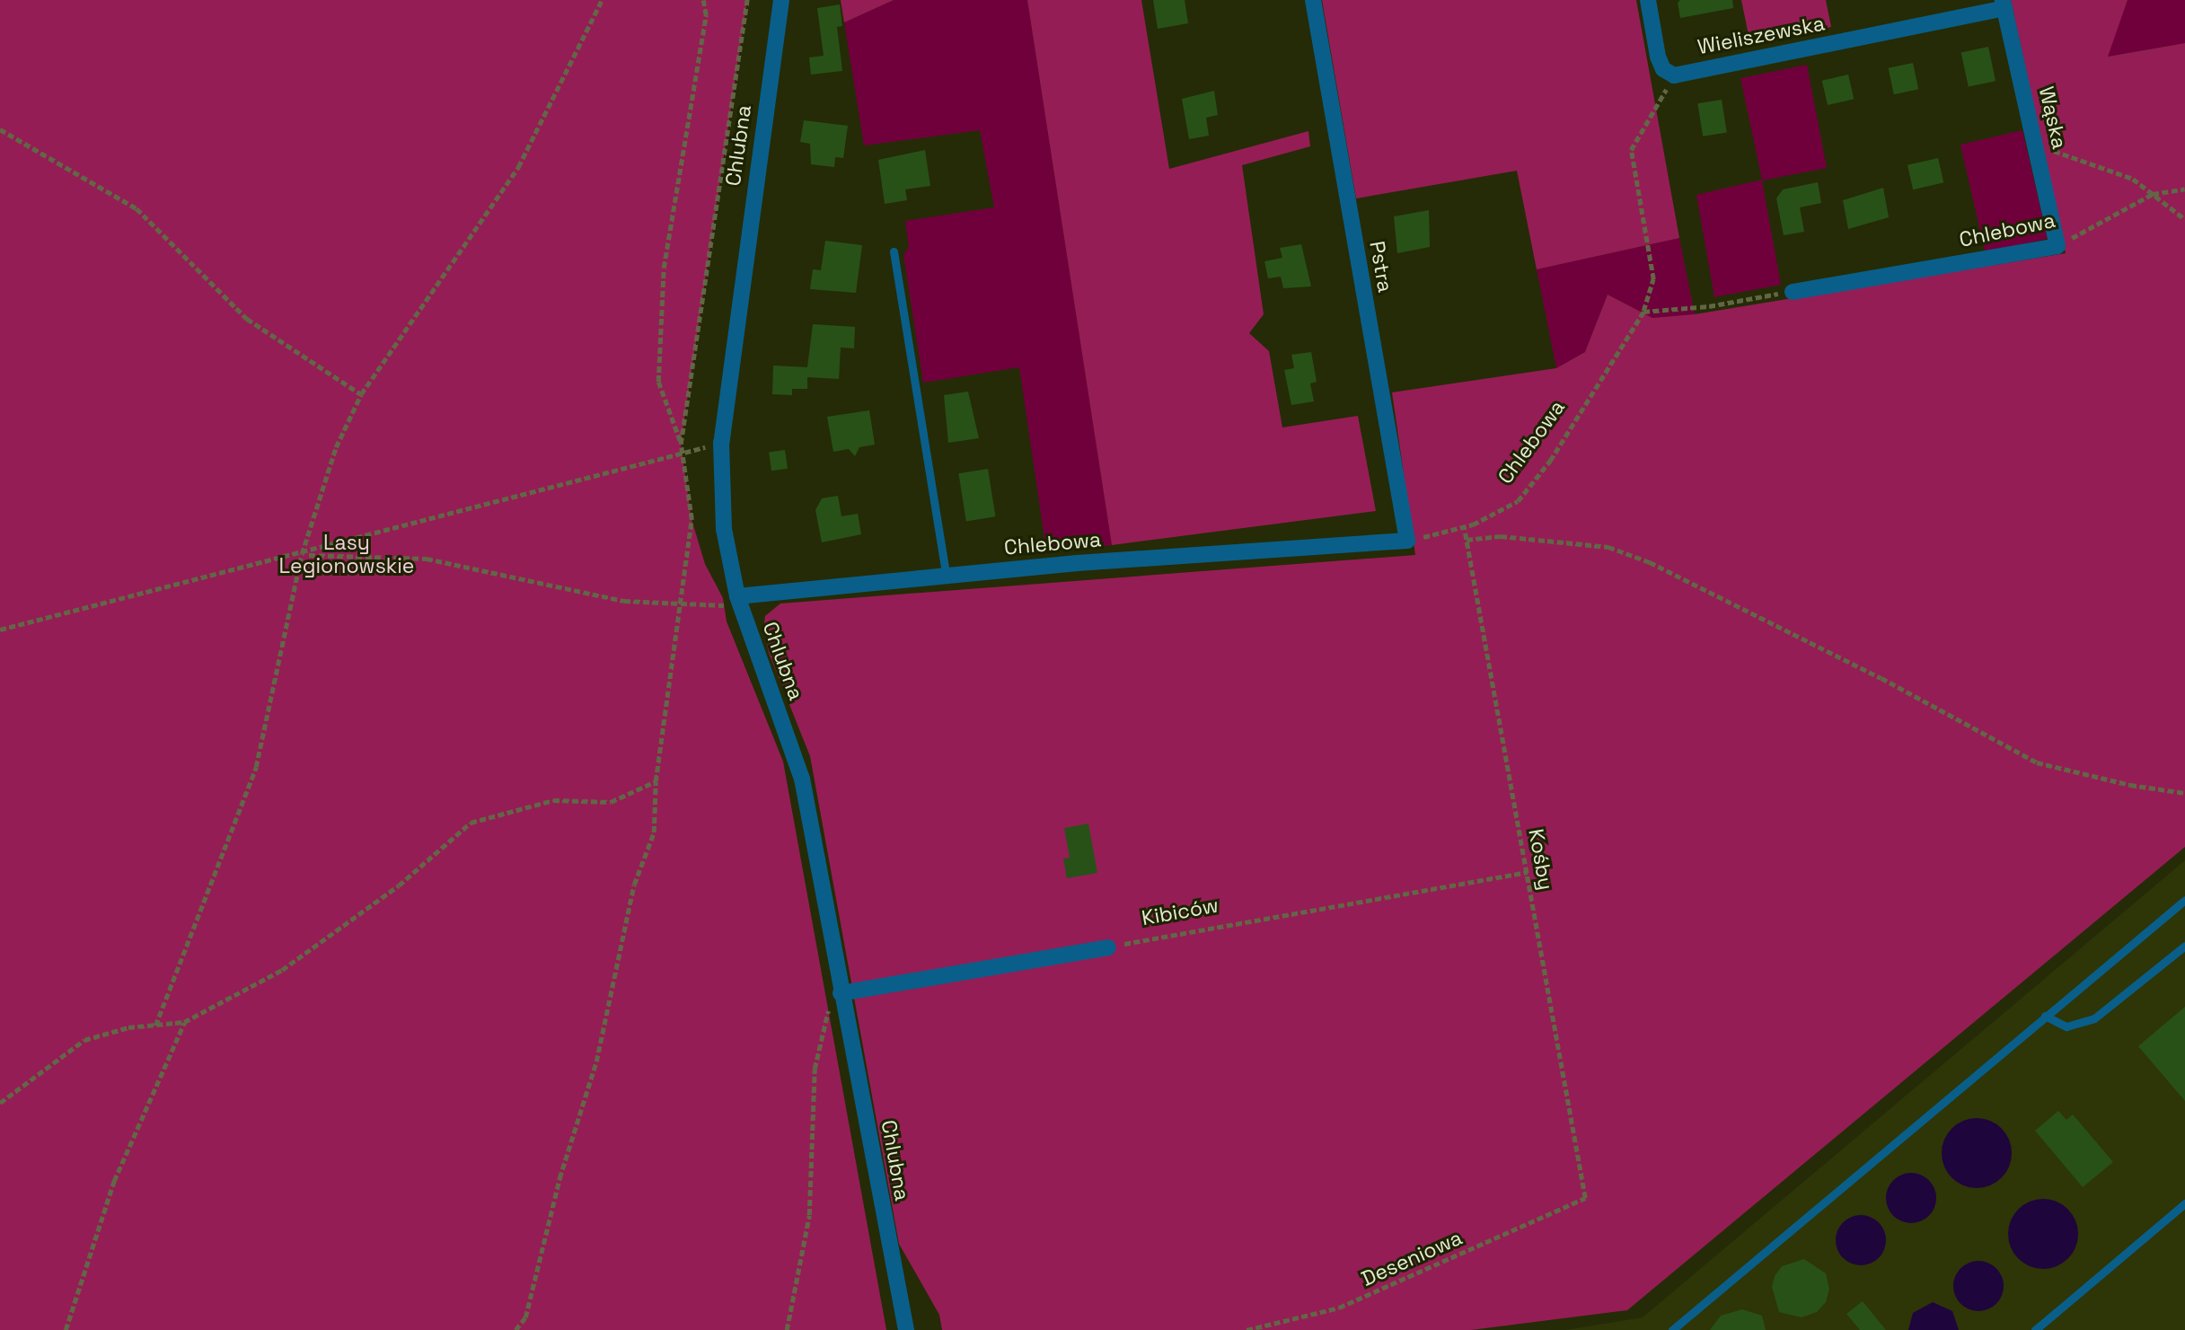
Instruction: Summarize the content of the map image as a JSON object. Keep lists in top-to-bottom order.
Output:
{
  "streets": {
    "street": [
      "Wieliszewska",
      "Wąska",
      "Chlubna",
      "Chlebowa",
      "Pstra"
    ],
    "path": ["Kośby", "Kibiców", "Deseniowa"]
  },
  "crossings": [
    ["Wieliszewska", "Wąska"],
    ["Wieliszewska", "Chlebowa"],
    ["Wąska", "Chlebowa"],
    ["Chlubna", "Chlebowa"],
    ["Chlebowa", "Pstra"],
    ["Chlebowa", "Kośby"],
    ["Kośby", "Kibiców"],
    ["Kośby", "Deseniowa"]
  ],
  "parks": ["Lasy Legionowskie"]
}
